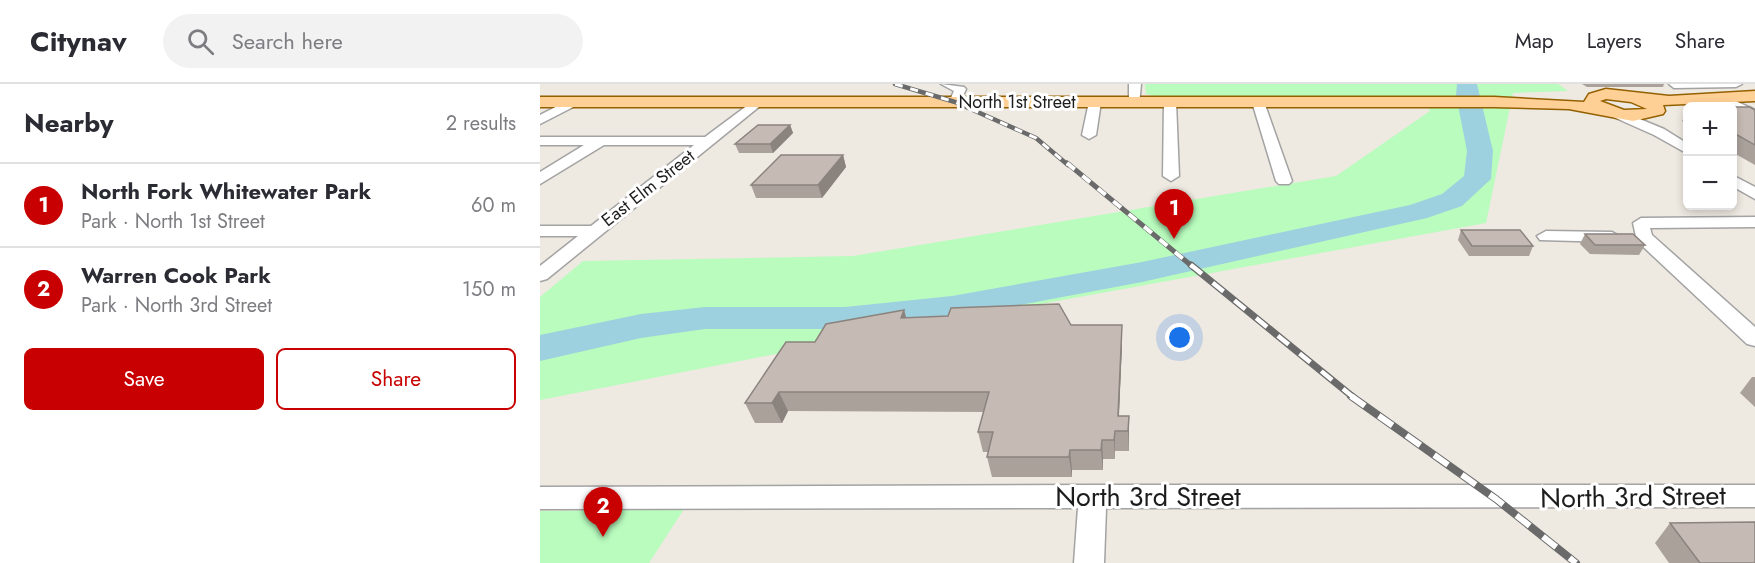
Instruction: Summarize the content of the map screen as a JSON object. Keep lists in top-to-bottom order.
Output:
{
  "streets": {
    "main road": ["North 1st Street"],
    "street": ["East Elm Street", "North 3rd Street"]
  },
  "crossings": [
    ["North 1st Street", "East Elm Street"]
  ],
  "page": {
    "header": "Citynav",
    "search": "Search here",
    "nav": ["Map", "Layers", "Share"],
    "heading": ["Nearby", "2 results"],
    "map_buttons": ["+", "−"],
    "list": [
      {
        "mark": "1",
        "name": "North Fork Whitewater Park",
        "note": "Park · North 1st Street",
        "value": "60 m"
      },
      {
        "mark": "2",
        "name": "Warren Cook Park",
        "note": "Park · North 3rd Street",
        "value": "150 m"
      }
    ],
    "pins": ["1", "2"],
    "buttons": ["Save", "Share"]
  }
}
